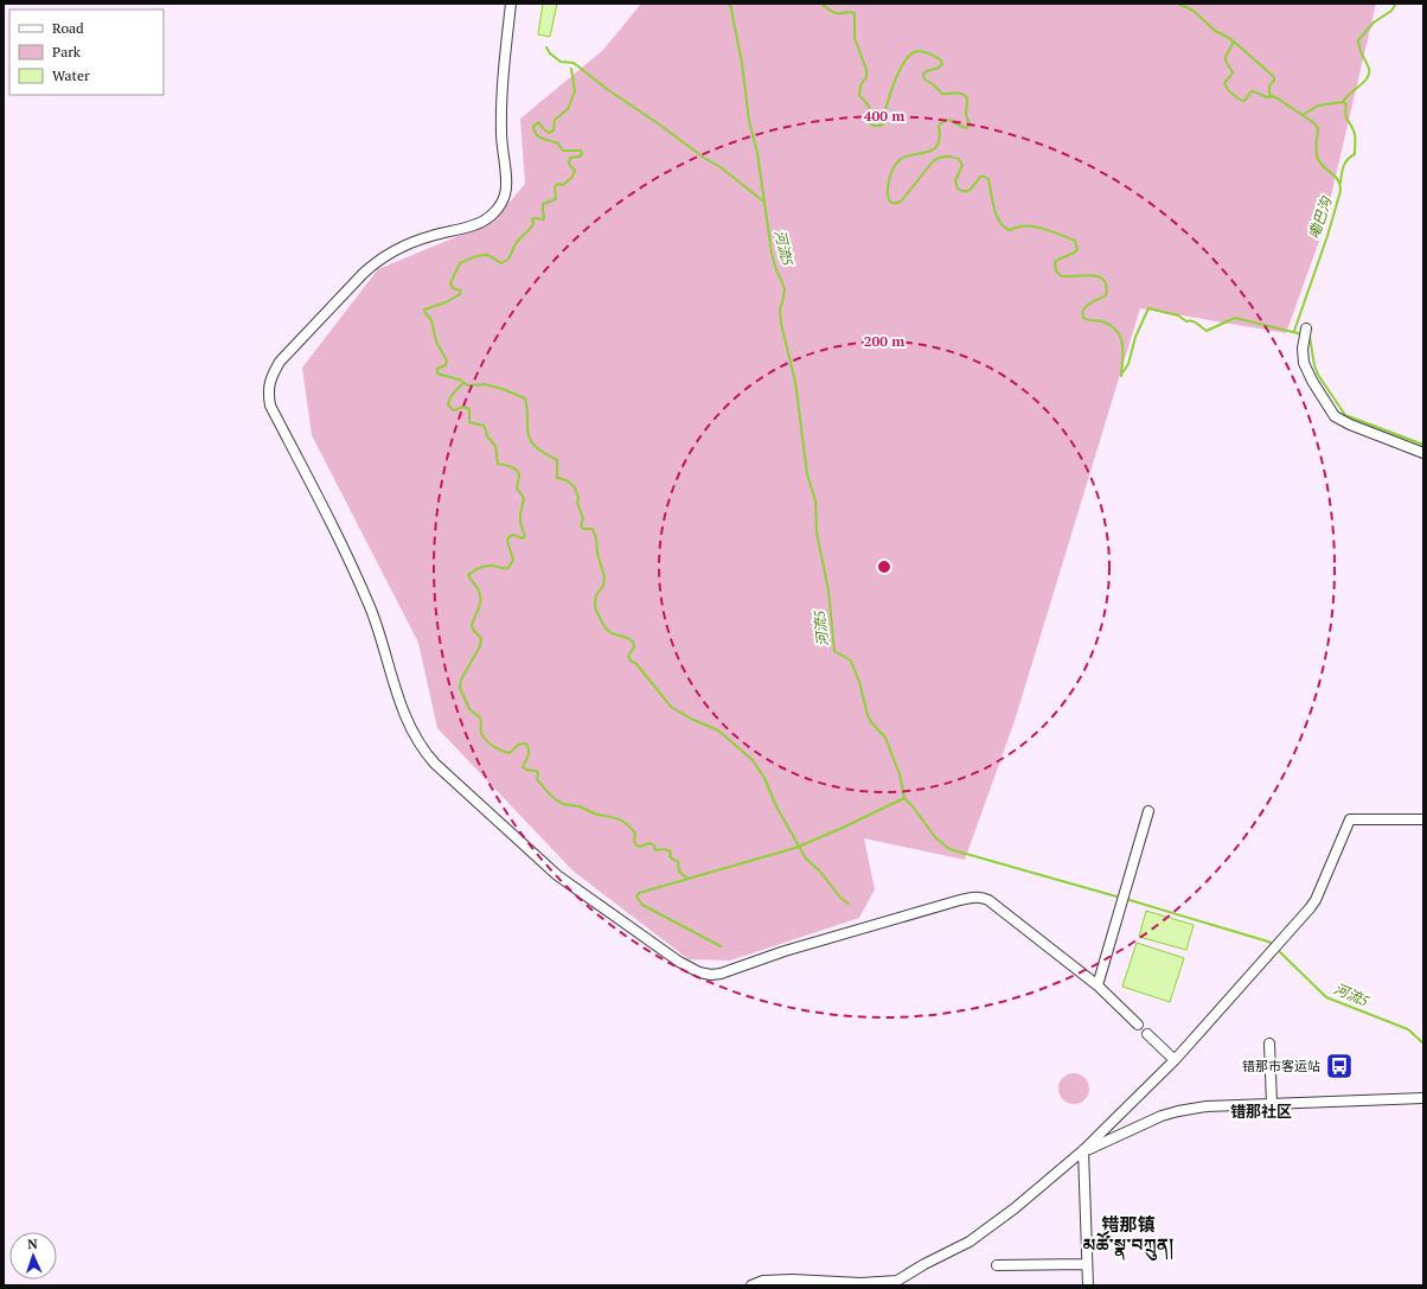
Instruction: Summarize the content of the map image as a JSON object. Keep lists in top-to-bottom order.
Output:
{
  "districts": ["错那社区", "错那镇 མཚོ་སྣ་བཀྲུན།"],
  "water": ["嘞巴沟", "河流5"],
  "places": {
    "bus stop": ["错那市客运站"]
  },
  "legend": ["Road", "Park", "Water"],
  "north": "top",
  "rings": ["400 m", "200 m"]
}
